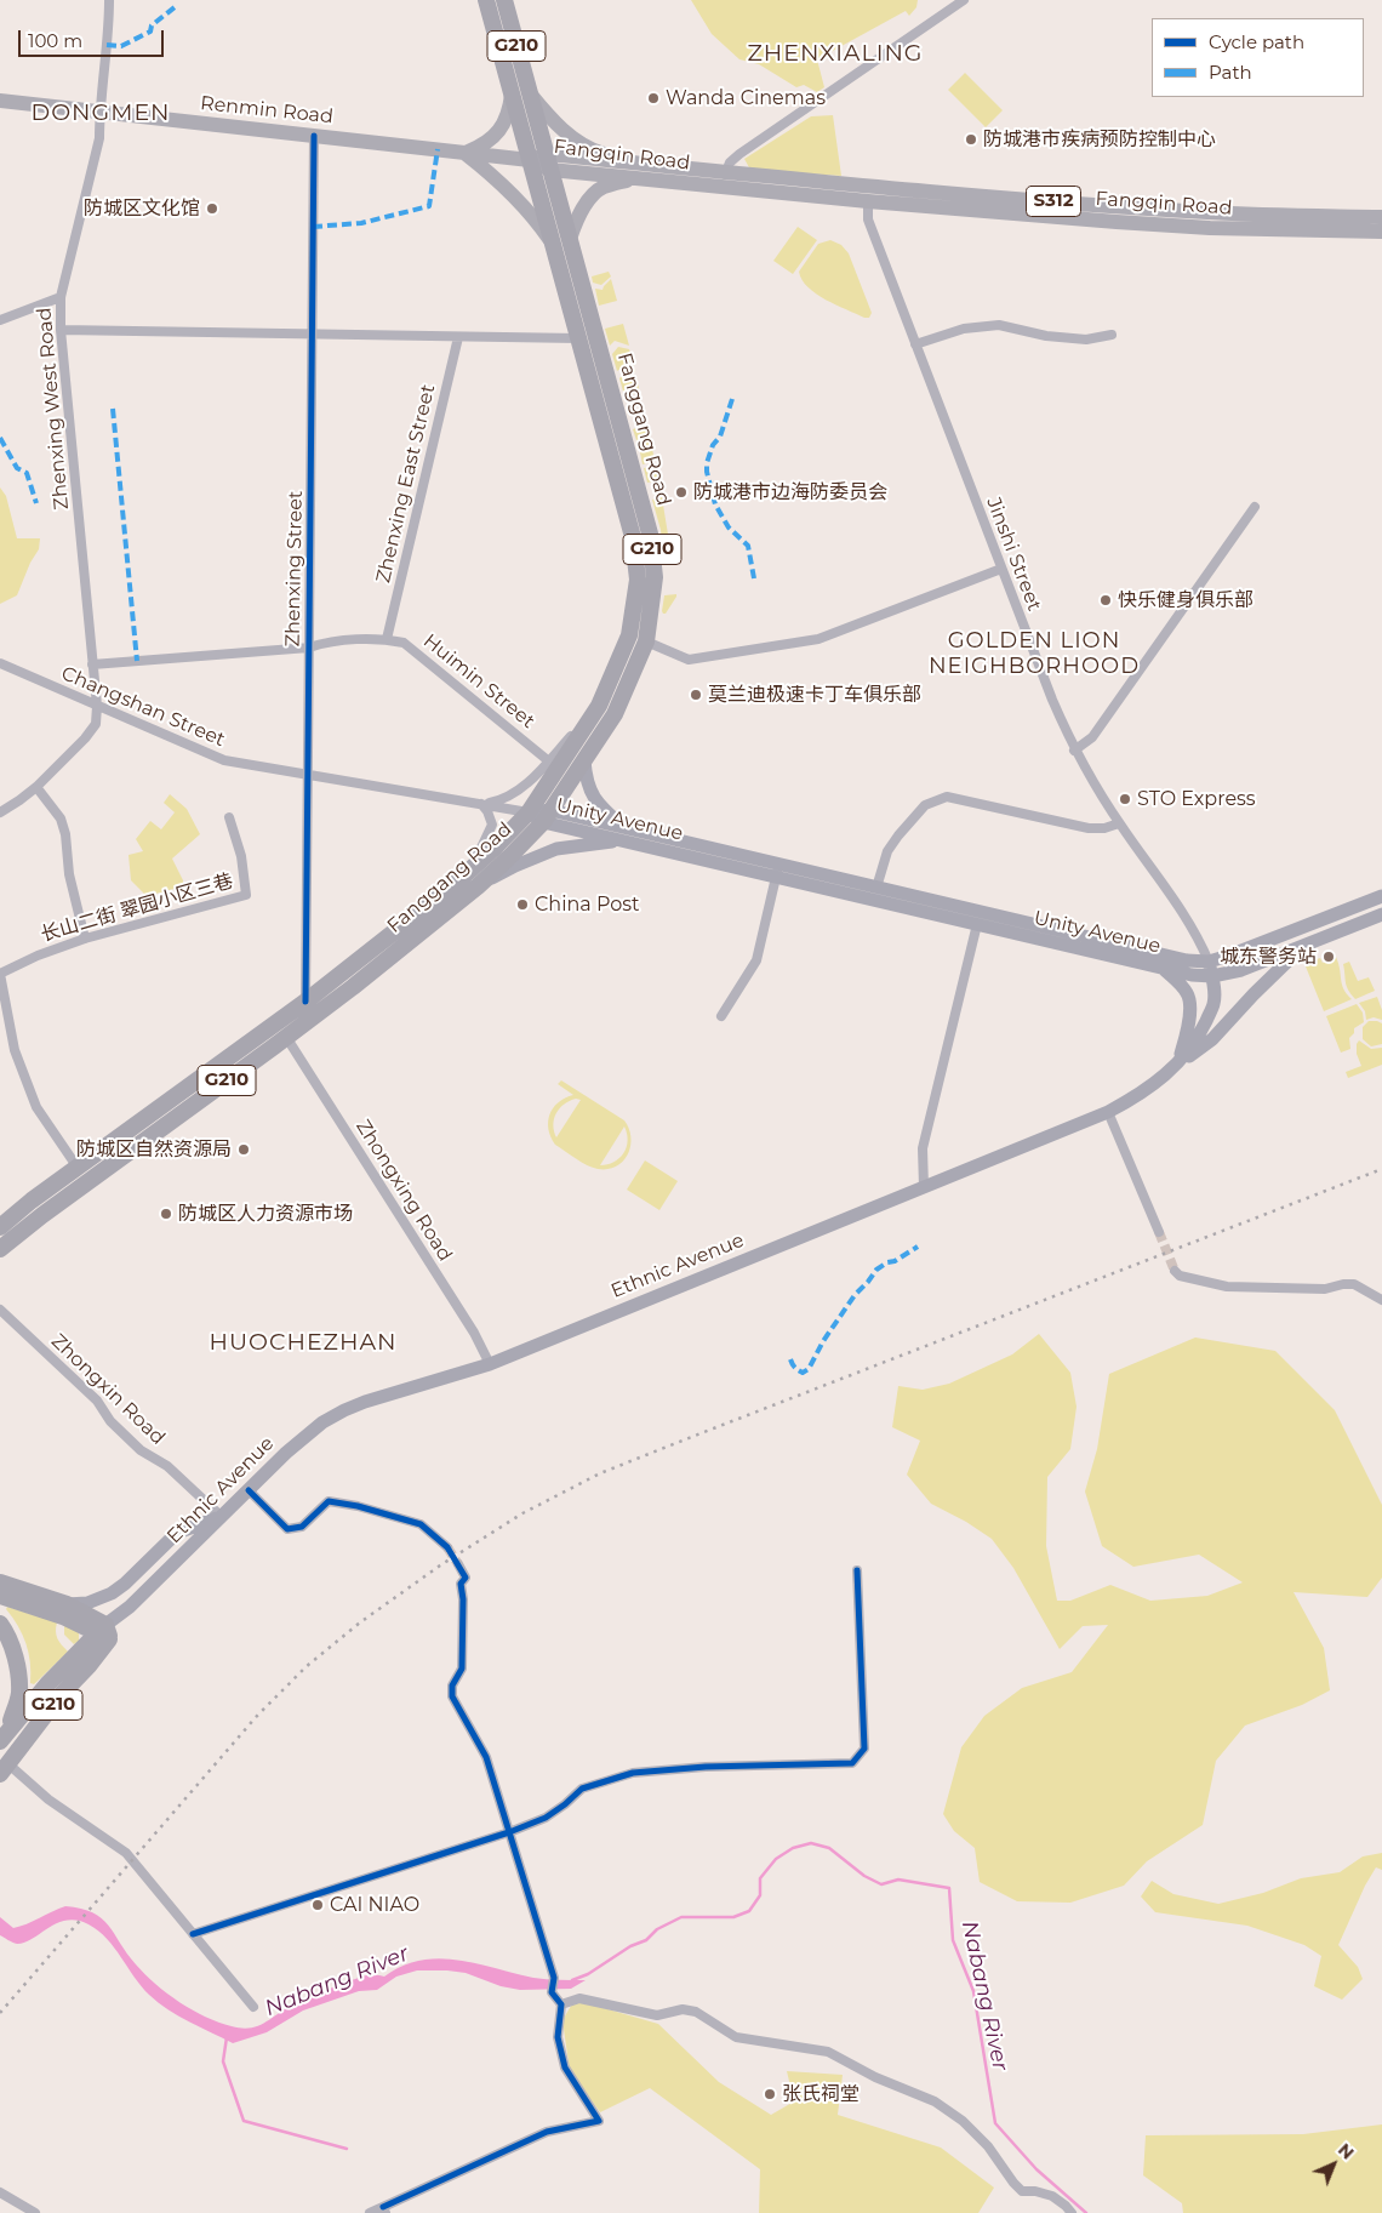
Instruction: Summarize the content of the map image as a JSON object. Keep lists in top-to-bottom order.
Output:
{
  "streets": {
    "highway": ["G210", "Fanggang Road"],
    "main road": [
      "Renmin Road",
      "Fangqin Road",
      "S312",
      "Unity Avenue",
      "Ethnic Avenue"
    ],
    "street": [
      "Zhenxing West Road",
      "Zhenxing East Street",
      "Jinshi Street",
      "Zhenxing Street",
      "Huimin Street",
      "Changshan Street",
      "长山二街 翠园小区三巷",
      "Zhongxing Road",
      "Zhongxin Road"
    ]
  },
  "crossings": [
    ["G210", "Renmin Road"],
    ["G210", "Fangqin Road"],
    ["G210", "Fanggang Road"],
    ["G210", "Ethnic Avenue"],
    ["Renmin Road", "Fangqin Road"],
    ["Renmin Road", "Zhenxing West Road"],
    ["Renmin Road", "Fanggang Road"],
    ["Renmin Road", "Zhenxing Street"],
    ["Fangqin Road", "Fanggang Road"],
    ["Fangqin Road", "Jinshi Street"],
    ["Zhenxing West Road", "Huimin Street"],
    ["Zhenxing West Road", "Changshan Street"],
    ["Fanggang Road", "Zhenxing Street"],
    ["Fanggang Road", "Changshan Street"],
    ["Fanggang Road", "Unity Avenue"],
    ["Fanggang Road", "Zhongxing Road"],
    ["Zhenxing East Street", "Huimin Street"],
    ["Jinshi Street", "Unity Avenue"],
    ["Jinshi Street", "Ethnic Avenue"],
    ["Zhenxing Street", "Huimin Street"],
    ["Zhenxing Street", "Changshan Street"],
    ["Changshan Street", "Unity Avenue"],
    ["Unity Avenue", "Ethnic Avenue"],
    ["Zhongxing Road", "Ethnic Avenue"],
    ["Ethnic Avenue", "Zhongxin Road"]
  ],
  "districts": [
    "ZHENXIALING",
    "DONGMEN",
    "GOLDEN LION NEIGHBORHOOD",
    "HUOCHEZHAN"
  ],
  "water": ["Nabang River"],
  "places": [
    "Wanda Cinemas",
    "防城港市疾病预防控制中心",
    "防城区文化馆",
    "防城港市边海防委员会",
    "快乐健身俱乐部",
    "莫兰迪极速卡丁车俱乐部",
    "STO Express",
    "China Post",
    "城东警务站",
    "防城区自然资源局",
    "防城区人力资源市场",
    "CAI NIAO",
    "张氏祠堂"
  ],
  "legend": ["Cycle path", "Path"],
  "scale_bar": "100 m",
  "north": "top right"
}
